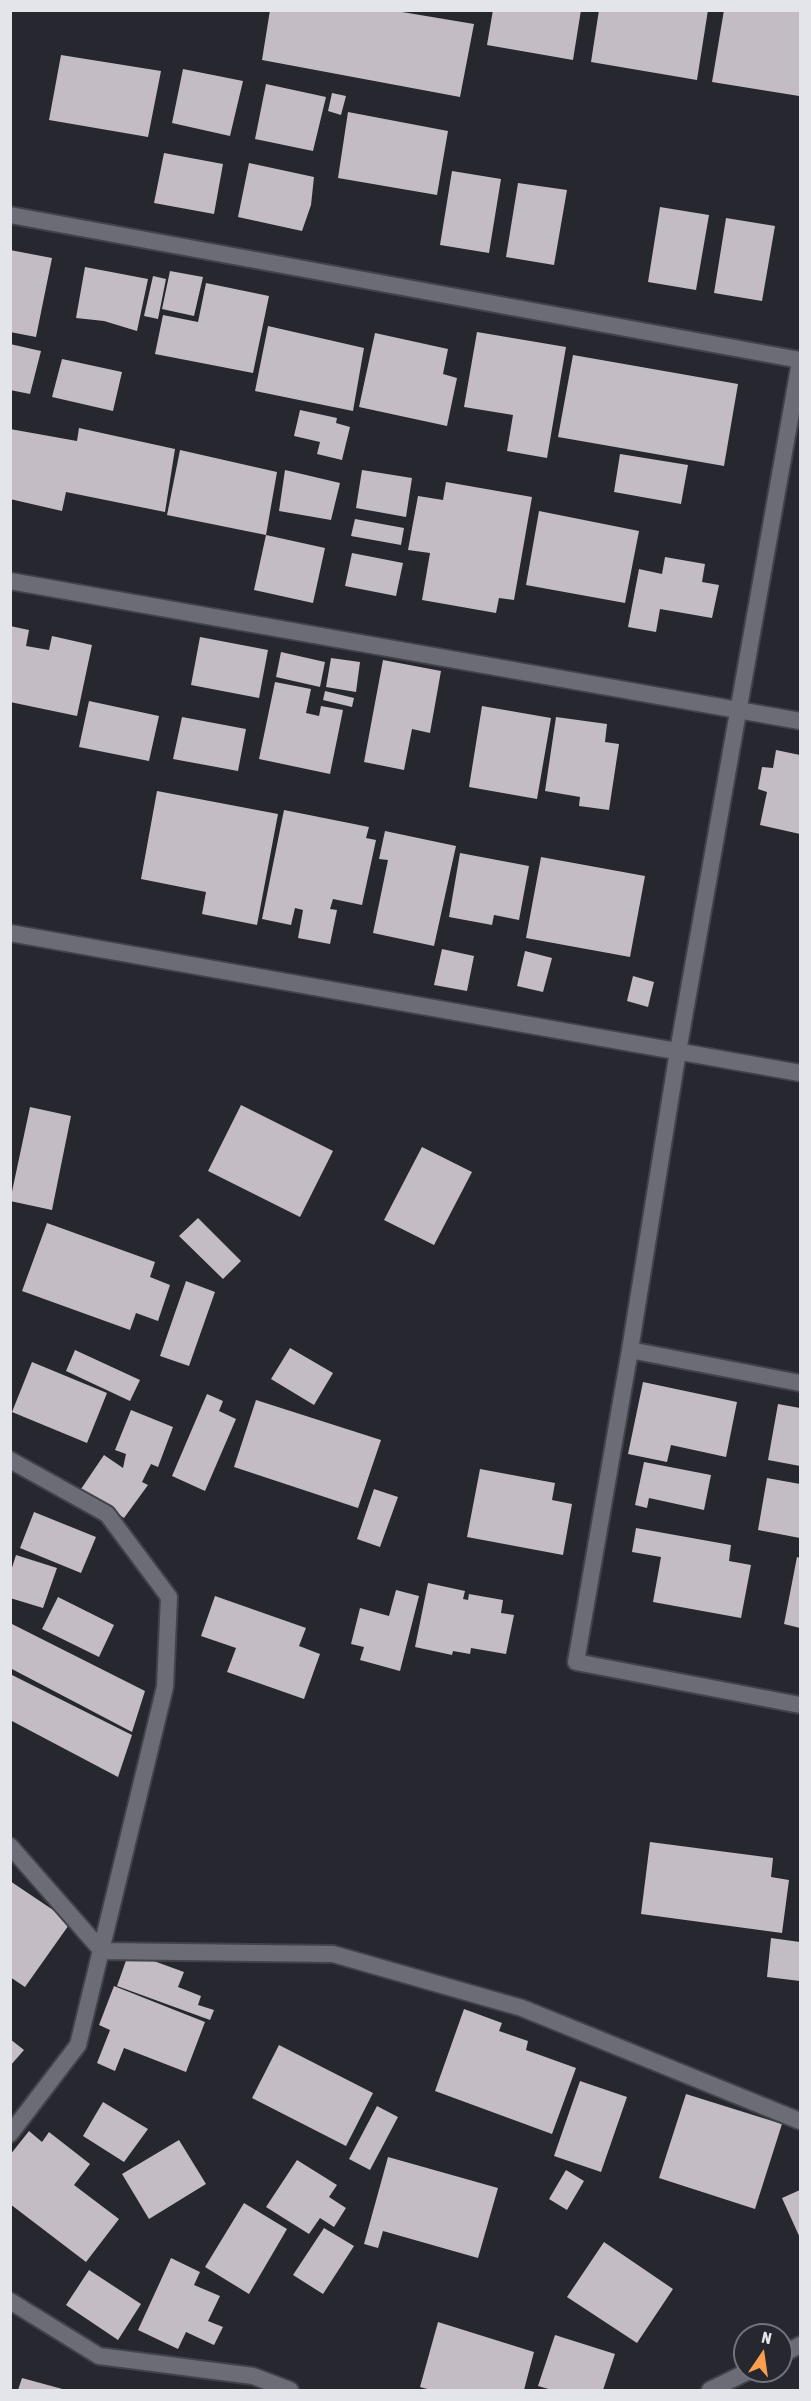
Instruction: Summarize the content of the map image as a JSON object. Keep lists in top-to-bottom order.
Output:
{
  "north": "top"
}
